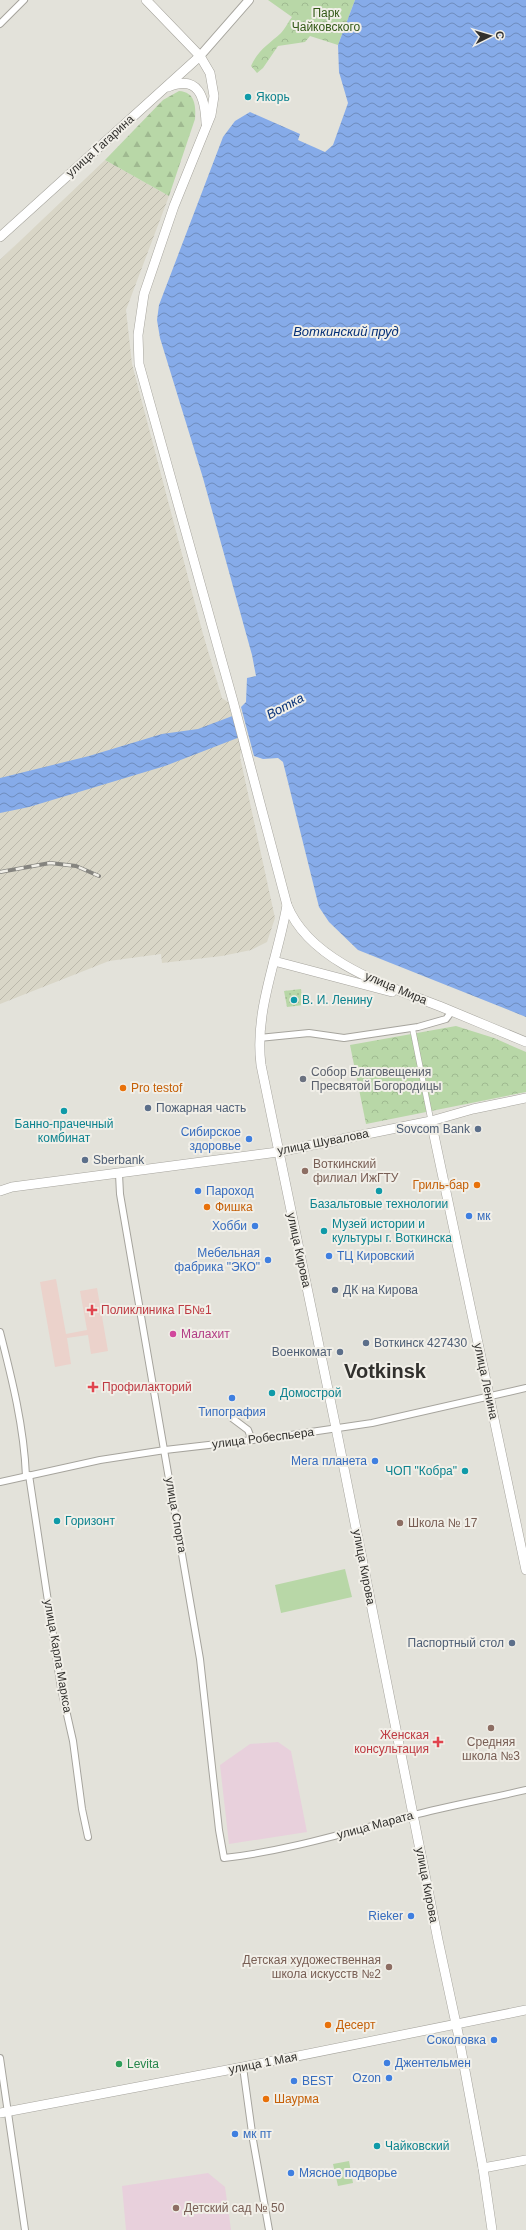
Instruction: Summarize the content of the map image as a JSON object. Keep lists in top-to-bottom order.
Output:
{
  "streets": {
    "main road": [
      "улица Гагарина",
      "улица Мира",
      "улица Шувалова",
      "улица Кирова",
      "улица Ленина",
      "улица 1 Мая"
    ],
    "street": [
      "улица Робеспьера",
      "улица Спорта",
      "улица Карла Маркса",
      "улица Марата"
    ]
  },
  "crossings": [
    ["улица Мира", "улица Кирова"],
    ["улица Шувалова", "улица Кирова"],
    ["улица Шувалова", "улица Ленина"],
    ["улица Шувалова", "улица Спорта"],
    ["улица Кирова", "улица Робеспьера"],
    ["улица Кирова", "улица Марата"],
    ["улица Кирова", "улица 1 Мая"],
    ["улица Ленина", "улица Робеспьера"],
    ["улица Робеспьера", "улица Спорта"],
    ["улица Робеспьера", "улица Карла Маркса"],
    ["улица Спорта", "улица Марата"]
  ],
  "districts": ["Votkinsk"],
  "water": ["Воткинский пруд", "Вотка"],
  "parks": ["Парк Чайковского"],
  "places": {
    "other": [
      "Якорь",
      "В. И. Ленину",
      "Собор Благовещения Пресвятой Богородицы",
      "Pro testof",
      "Пожарная часть",
      "Банно-прачечный комбинат",
      "Sovcom Bank",
      "Сибирское здоровье",
      "Sberbank",
      "Воткинский филиал ИжГТУ",
      "Гриль-бар",
      "Пароход",
      "Базальтовые технологии",
      "Фишка",
      "мк",
      "Хобби",
      "Музей истории и культуры г. Воткинска",
      "ТЦ Кировский",
      "Мебельная фабрика \"ЭКО\"",
      "ДК на Кирова",
      "Малахит",
      "Воткинск 427430",
      "Военкомат",
      "Домострой",
      "Типография",
      "Мега планета",
      "ЧОП \"Кобра\"",
      "Горизонт",
      "Школа № 17",
      "Паспортный стол",
      "Средняя школа №3",
      "Rieker",
      "Детская художественная школа искусств №2",
      "Десерт",
      "Соколовка",
      "Джентельмен",
      "Levita",
      "Ozon",
      "BEST",
      "Шаурма",
      "мк пт",
      "Чайковский",
      "Мясное подворье",
      "Детский сад № 50"
    ],
    "health": ["Поликлиника ГБ№1", "Профилакторий", "Женская консультация"]
  },
  "north": "right"
}
